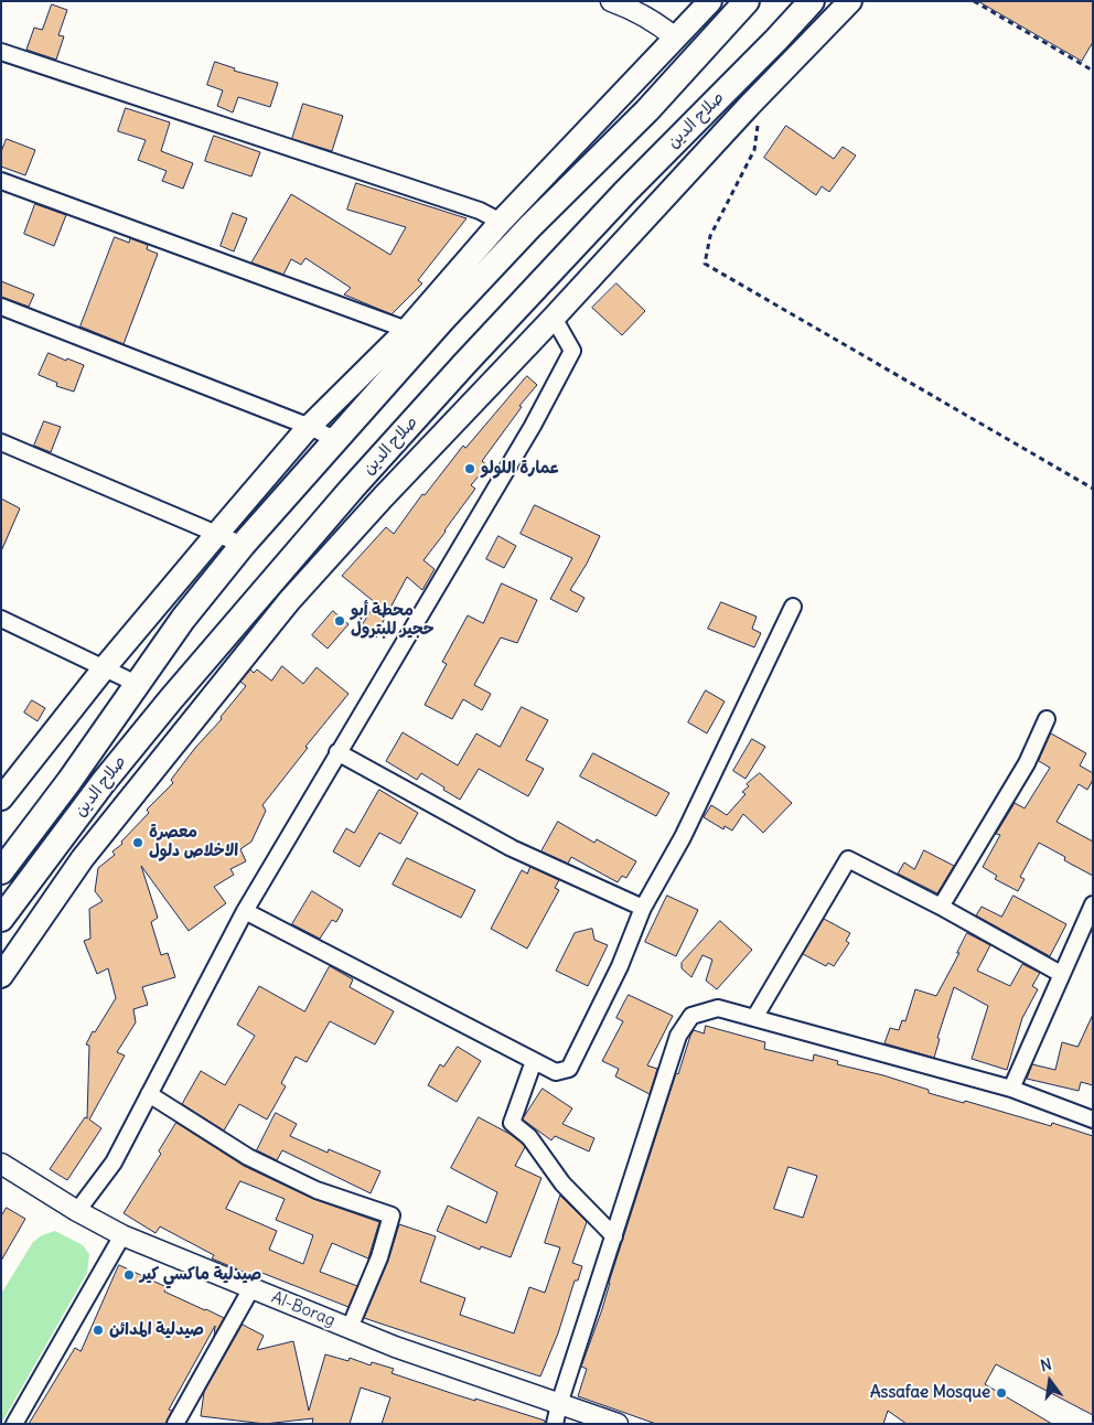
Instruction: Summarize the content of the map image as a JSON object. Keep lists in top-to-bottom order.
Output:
{
  "streets": {
    "highway": ["صلاح الدين"],
    "street": ["Al-Borag"]
  },
  "places": [
    "عمارة اللولو",
    "محطة أبو حجير للبترول",
    "معصرة الاخلاص دلول",
    "صيدلية ماكسي كير",
    "صيدلية المدائن",
    "Assafae Mosque"
  ],
  "north": "top"
}
